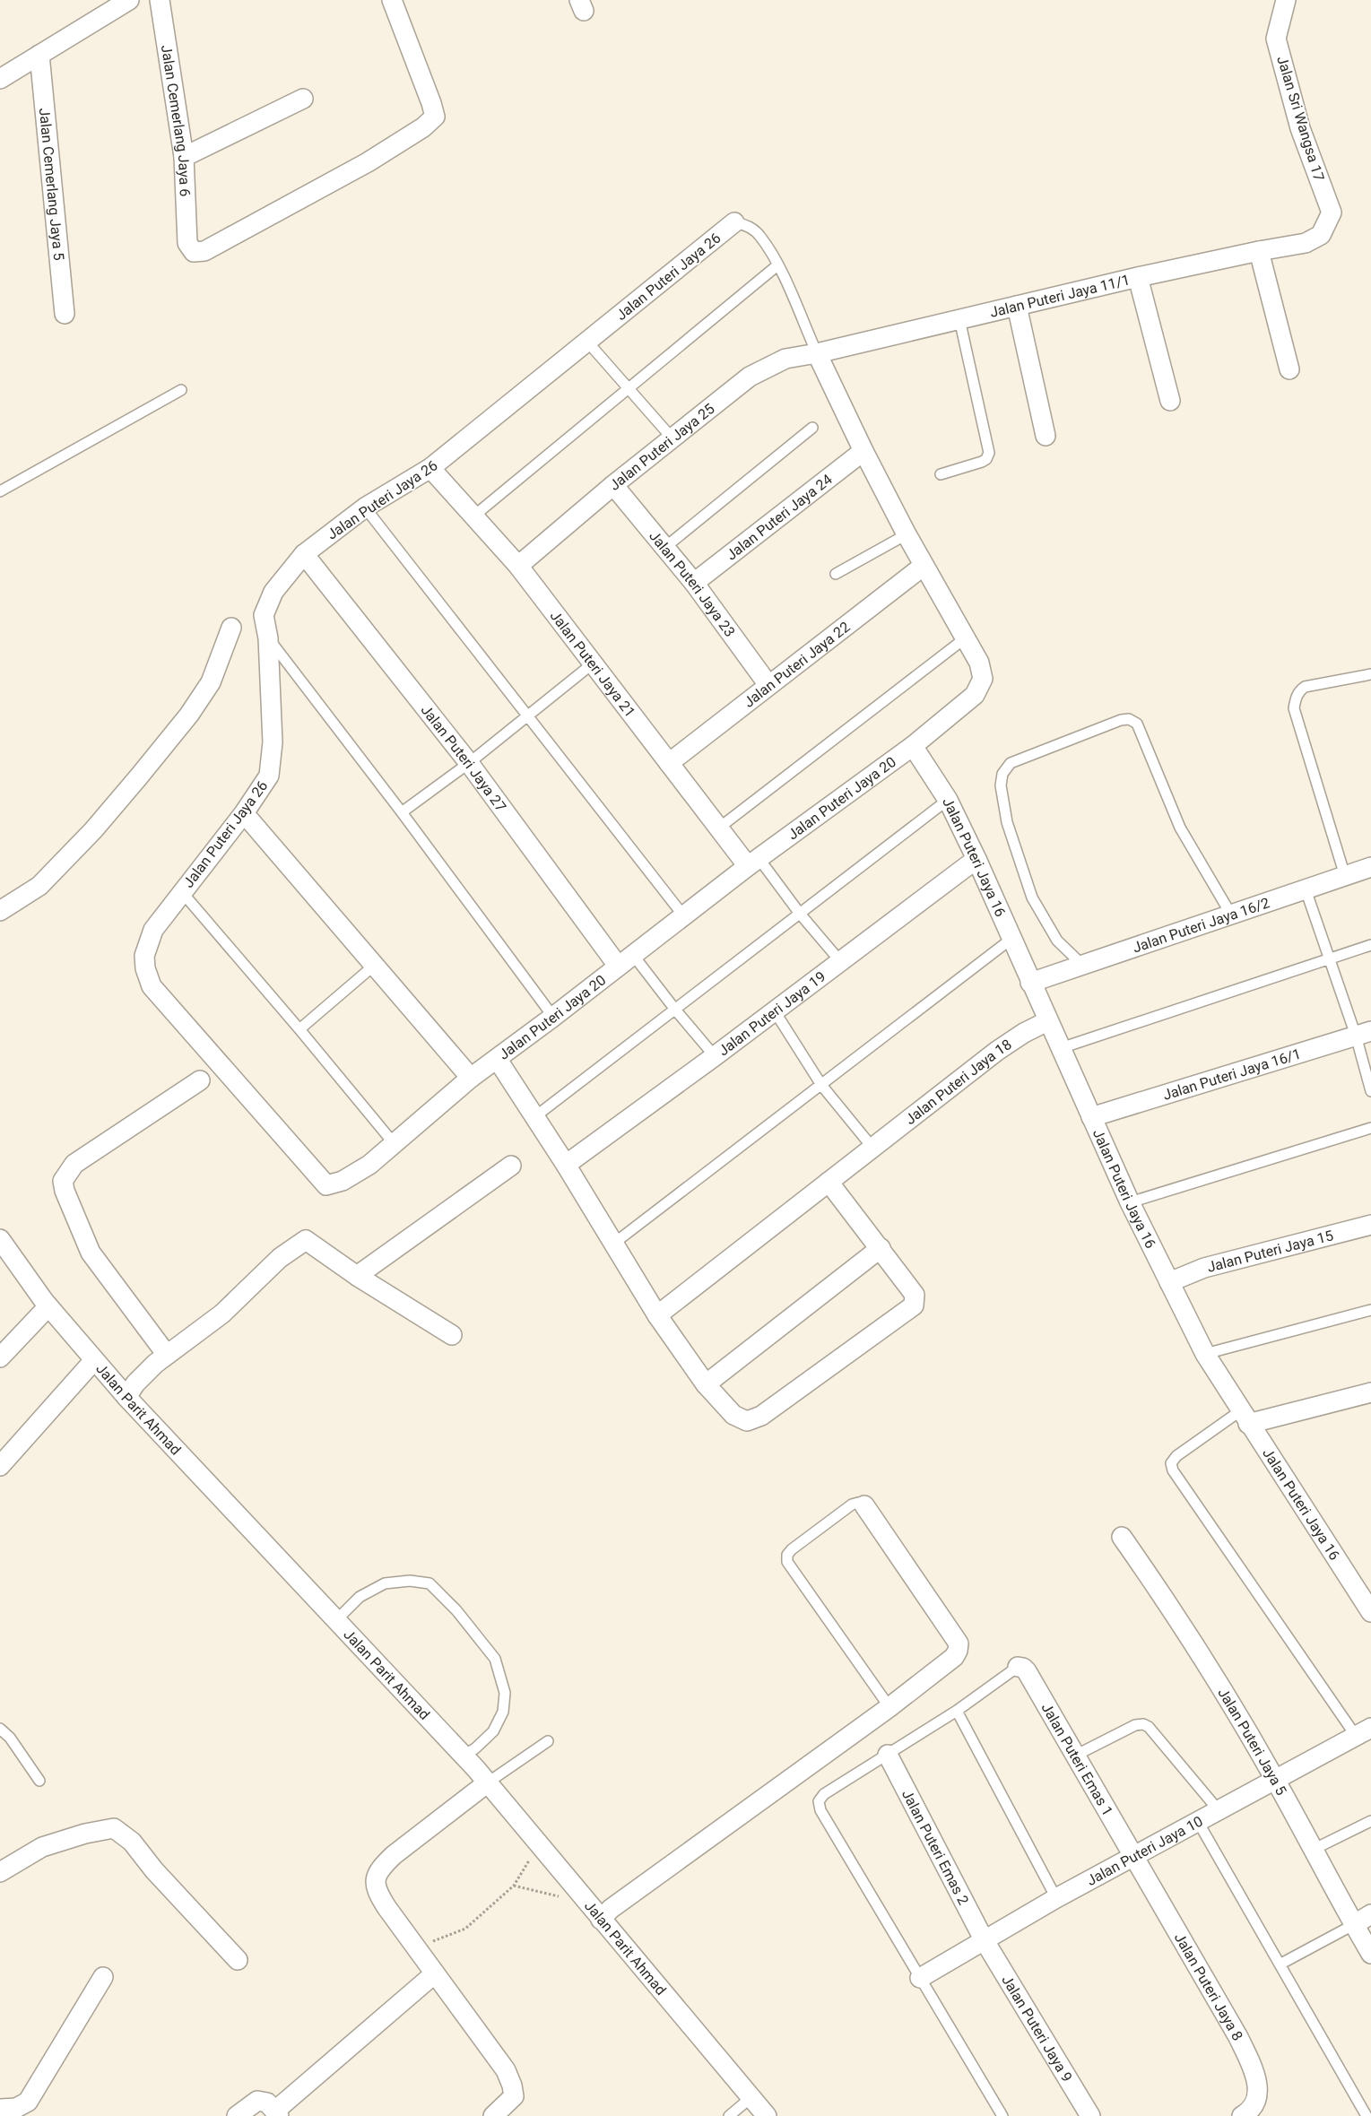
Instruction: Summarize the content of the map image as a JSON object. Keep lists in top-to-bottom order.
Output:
{
  "streets": {
    "street": [
      "Jalan Sri Wangsa 17",
      "Jalan Cemerlang Jaya 6",
      "Jalan Cemerlang Jaya 5",
      "Jalan Puteri Jaya 26",
      "Jalan Puteri Jaya 11/1",
      "Jalan Puteri Jaya 25",
      "Jalan Puteri Jaya 24",
      "Jalan Puteri Jaya 23",
      "Jalan Puteri Jaya 21",
      "Jalan Puteri Jaya 22",
      "Jalan Puteri Jaya 27",
      "Jalan Puteri Jaya 20",
      "Jalan Puteri Jaya 16",
      "Jalan Puteri Jaya 16/2",
      "Jalan Puteri Jaya 19",
      "Jalan Puteri Jaya 16/1",
      "Jalan Puteri Jaya 18",
      "Jalan Puteri Jaya 15",
      "Jalan Parit Ahmad",
      "Jalan Puteri Jaya 5",
      "Jalan Puteri Emas 1",
      "Jalan Puteri Emas 2",
      "Jalan Puteri Jaya 10",
      "Jalan Puteri Jaya 8",
      "Jalan Puteri Jaya 9"
    ]
  },
  "crossings": [
    ["Jalan Sri Wangsa 17", "Jalan Puteri Jaya 11/1"],
    ["Jalan Puteri Jaya 26", "Jalan Puteri Jaya 21"],
    ["Jalan Puteri Jaya 26", "Jalan Puteri Jaya 27"],
    ["Jalan Puteri Jaya 26", "Jalan Puteri Jaya 20"],
    ["Jalan Puteri Jaya 11/1", "Jalan Puteri Jaya 25"],
    ["Jalan Puteri Jaya 25", "Jalan Puteri Jaya 23"],
    ["Jalan Puteri Jaya 25", "Jalan Puteri Jaya 21"],
    ["Jalan Puteri Jaya 24", "Jalan Puteri Jaya 23"],
    ["Jalan Puteri Jaya 23", "Jalan Puteri Jaya 22"],
    ["Jalan Puteri Jaya 21", "Jalan Puteri Jaya 22"],
    ["Jalan Puteri Jaya 21", "Jalan Puteri Jaya 20"],
    ["Jalan Puteri Jaya 27", "Jalan Puteri Jaya 20"],
    ["Jalan Puteri Jaya 20", "Jalan Puteri Jaya 16"],
    ["Jalan Puteri Jaya 16", "Jalan Puteri Jaya 16/2"],
    ["Jalan Puteri Jaya 16", "Jalan Puteri Jaya 19"],
    ["Jalan Puteri Jaya 16", "Jalan Puteri Jaya 16/1"],
    ["Jalan Puteri Jaya 16", "Jalan Puteri Jaya 18"],
    ["Jalan Puteri Jaya 16", "Jalan Puteri Jaya 15"],
    ["Jalan Puteri Jaya 5", "Jalan Puteri Jaya 10"],
    ["Jalan Puteri Emas 1", "Jalan Puteri Jaya 10"],
    ["Jalan Puteri Emas 1", "Jalan Puteri Jaya 8"],
    ["Jalan Puteri Emas 2", "Jalan Puteri Jaya 10"],
    ["Jalan Puteri Emas 2", "Jalan Puteri Jaya 9"],
    ["Jalan Puteri Jaya 10", "Jalan Puteri Jaya 8"],
    ["Jalan Puteri Jaya 10", "Jalan Puteri Jaya 9"]
  ]
}
